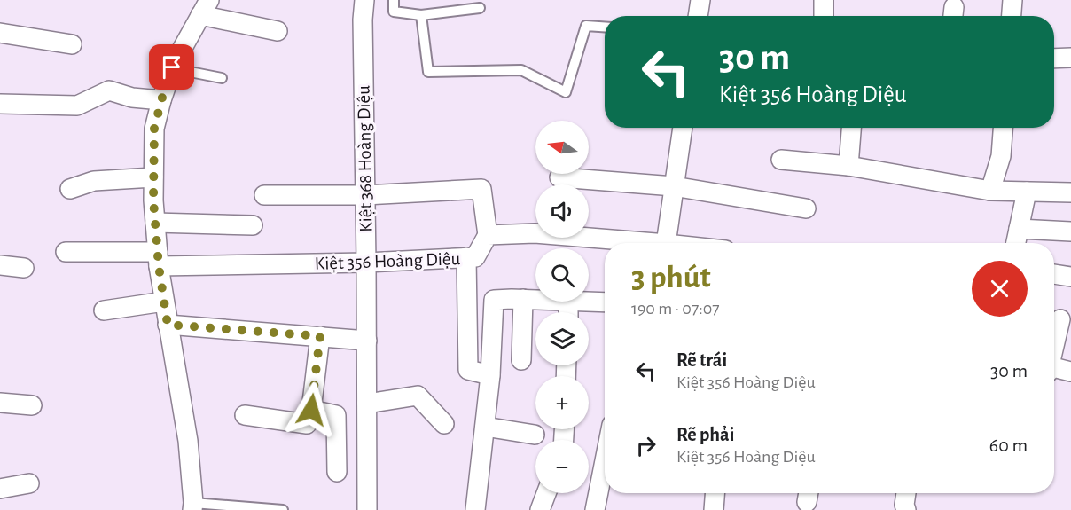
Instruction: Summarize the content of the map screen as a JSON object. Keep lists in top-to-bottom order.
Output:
{
  "streets": {
    "street": ["Kiệt 368 Hoàng Diệu", "Kiệt 356 Hoàng Diệu"]
  },
  "crossings": [
    ["Kiệt 368 Hoàng Diệu", "Kiệt 356 Hoàng Diệu"]
  ],
  "north": "left",
  "page": {
    "turn": ["30 m", "Kiệt 356 Hoàng Diệu"],
    "map_buttons": ["+", "−"],
    "heading": ["3 phút", "190 m · 07:07"],
    "list": [
      {
        "name": "Rẽ trái",
        "note": "Kiệt 356 Hoàng Diệu",
        "value": "30 m"
      },
      {
        "name": "Rẽ phải",
        "note": "Kiệt 356 Hoàng Diệu",
        "value": "60 m"
      }
    ]
  }
}
